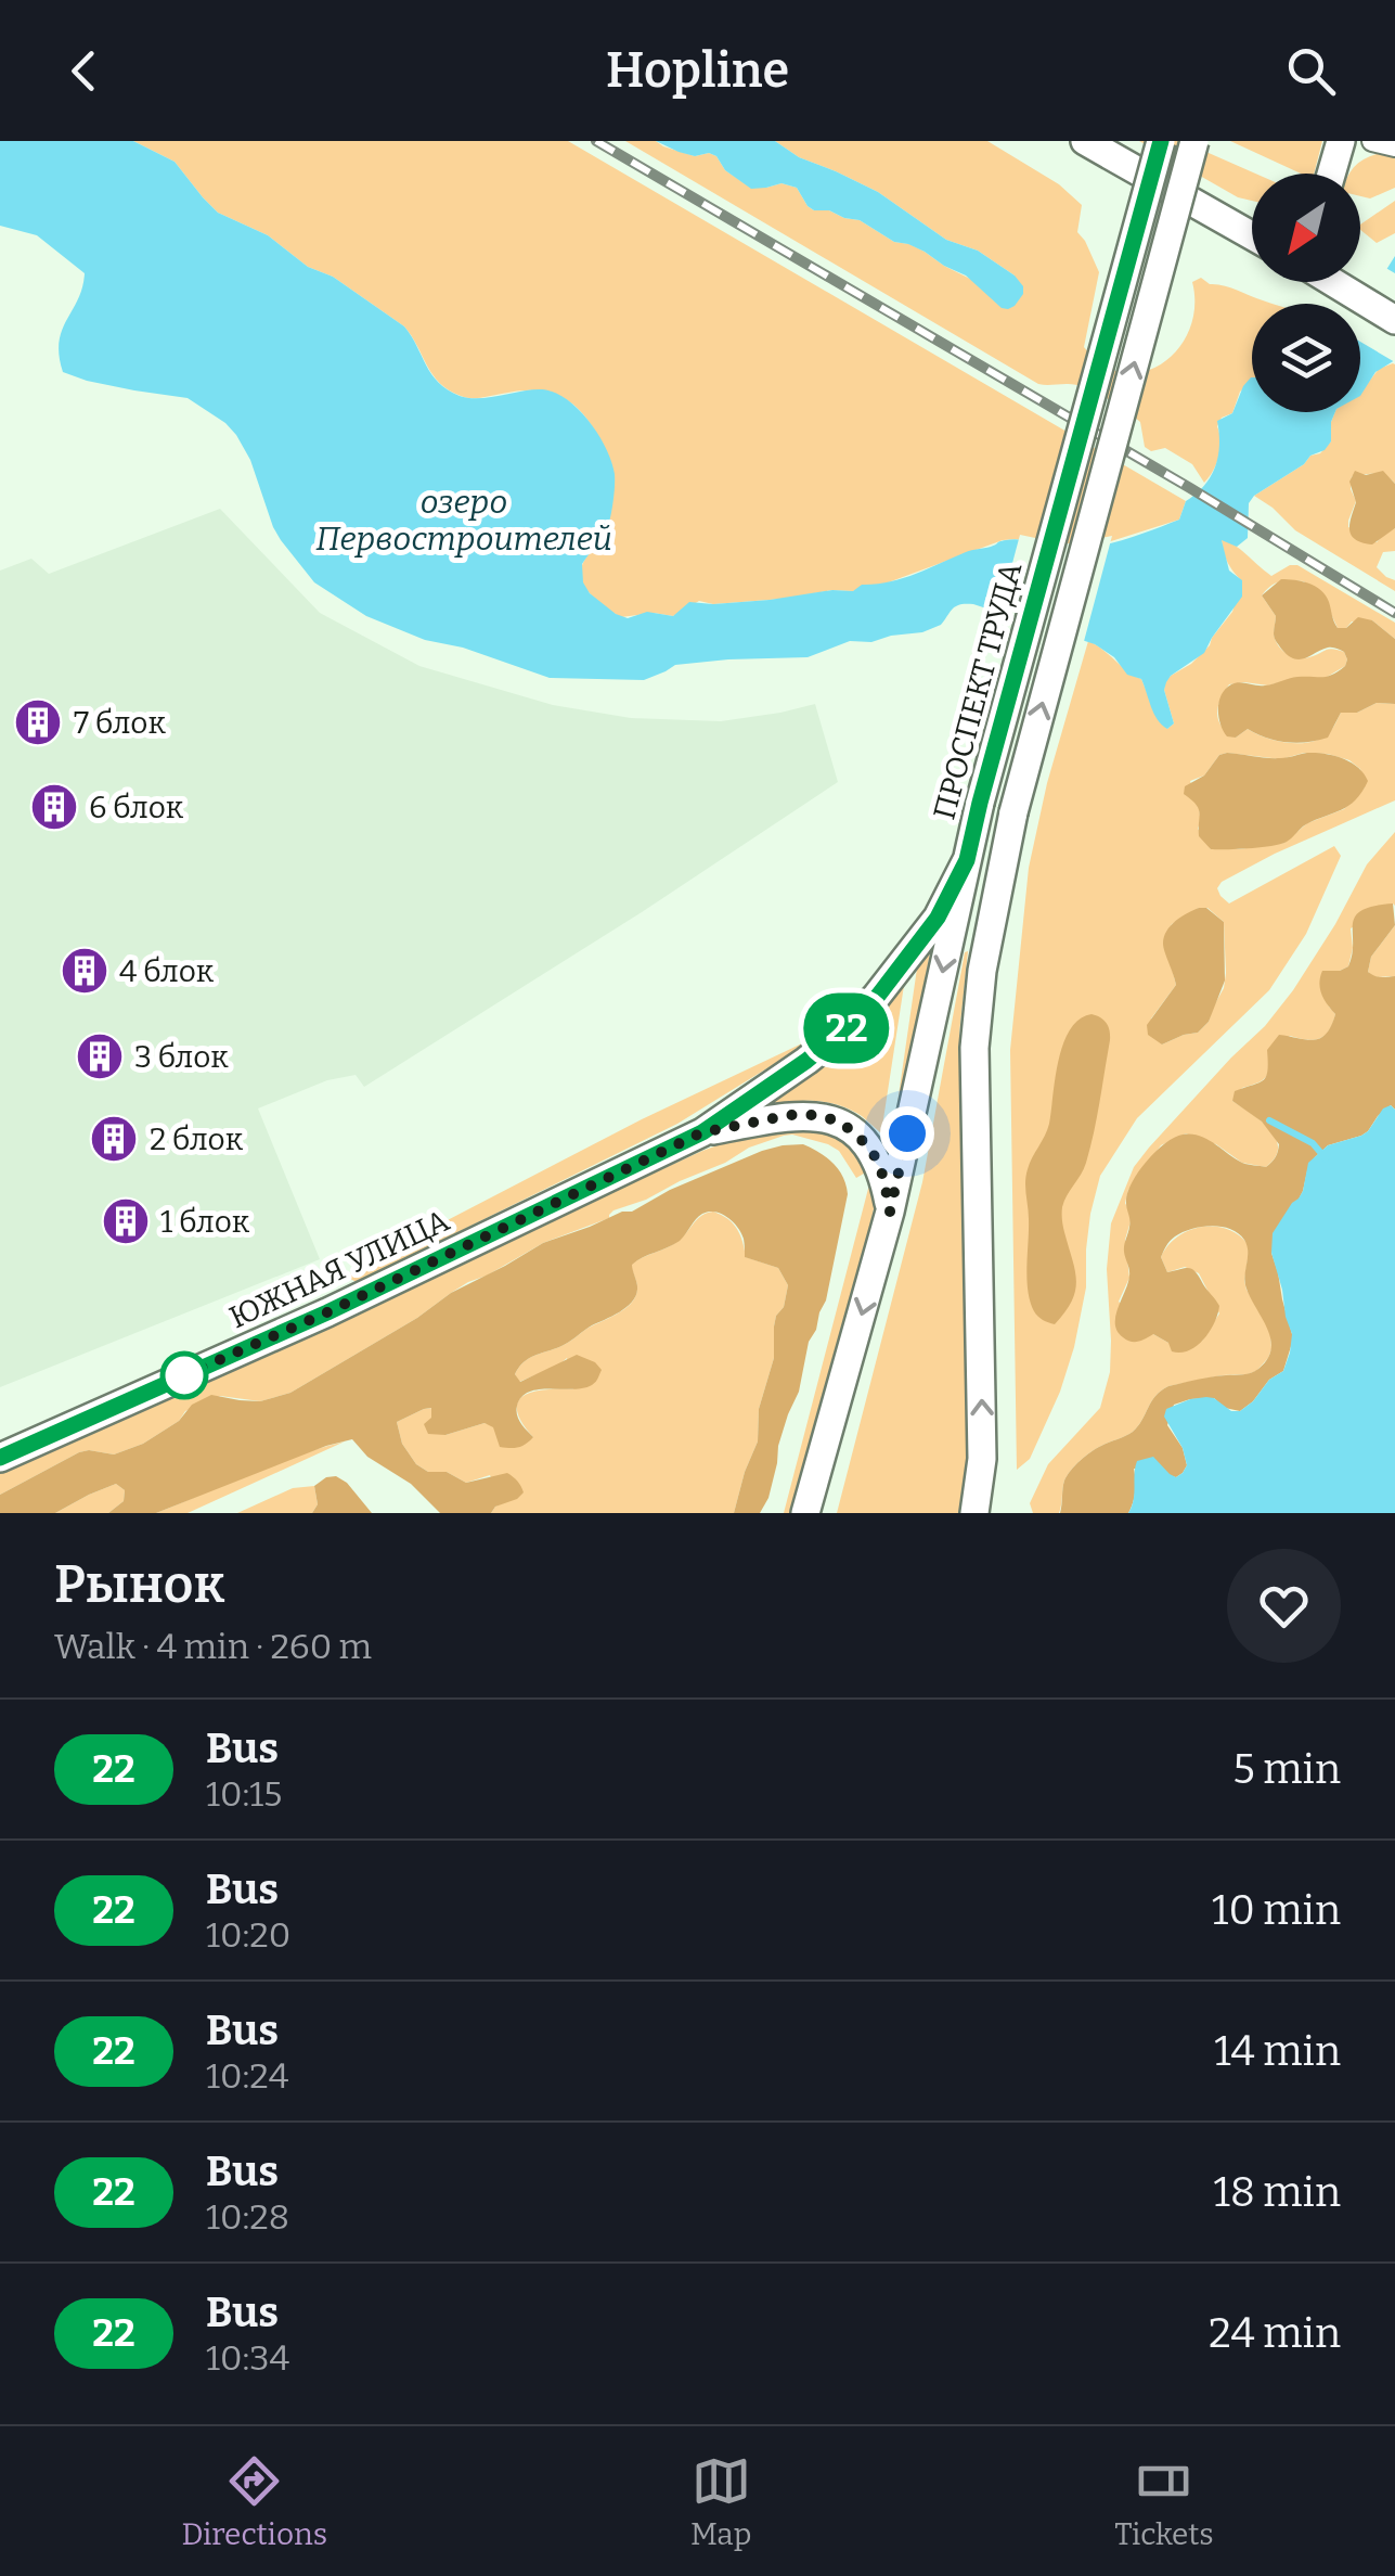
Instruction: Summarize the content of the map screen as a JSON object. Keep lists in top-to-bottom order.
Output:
{
  "streets": {
    "main road": ["ПРОСПЕКТ ТРУДА", "ЮЖНАЯ УЛИЦА"]
  },
  "water": ["озеро Первостроителей"],
  "places": {
    "building": [
      "7 блок",
      "6 блок",
      "4 блок",
      "3 блок",
      "2 блок",
      "1 блок"
    ]
  },
  "lines": ["bus line 22"],
  "north": "bottom left",
  "page": {
    "header": "Hopline",
    "on_map": "22",
    "heading": ["Рынок", "Walk · 4 min · 260 m"],
    "list": [
      {
        "mark": "22",
        "name": "Bus",
        "note": "10:15",
        "value": "5 min"
      },
      {
        "mark": "22",
        "name": "Bus",
        "note": "10:20",
        "value": "10 min"
      },
      {
        "mark": "22",
        "name": "Bus",
        "note": "10:24",
        "value": "14 min"
      },
      {
        "mark": "22",
        "name": "Bus",
        "note": "10:28",
        "value": "18 min"
      },
      {
        "mark": "22",
        "name": "Bus",
        "note": "10:34",
        "value": "24 min"
      }
    ],
    "tabs": ["Directions", "Map", "Tickets"]
  }
}
